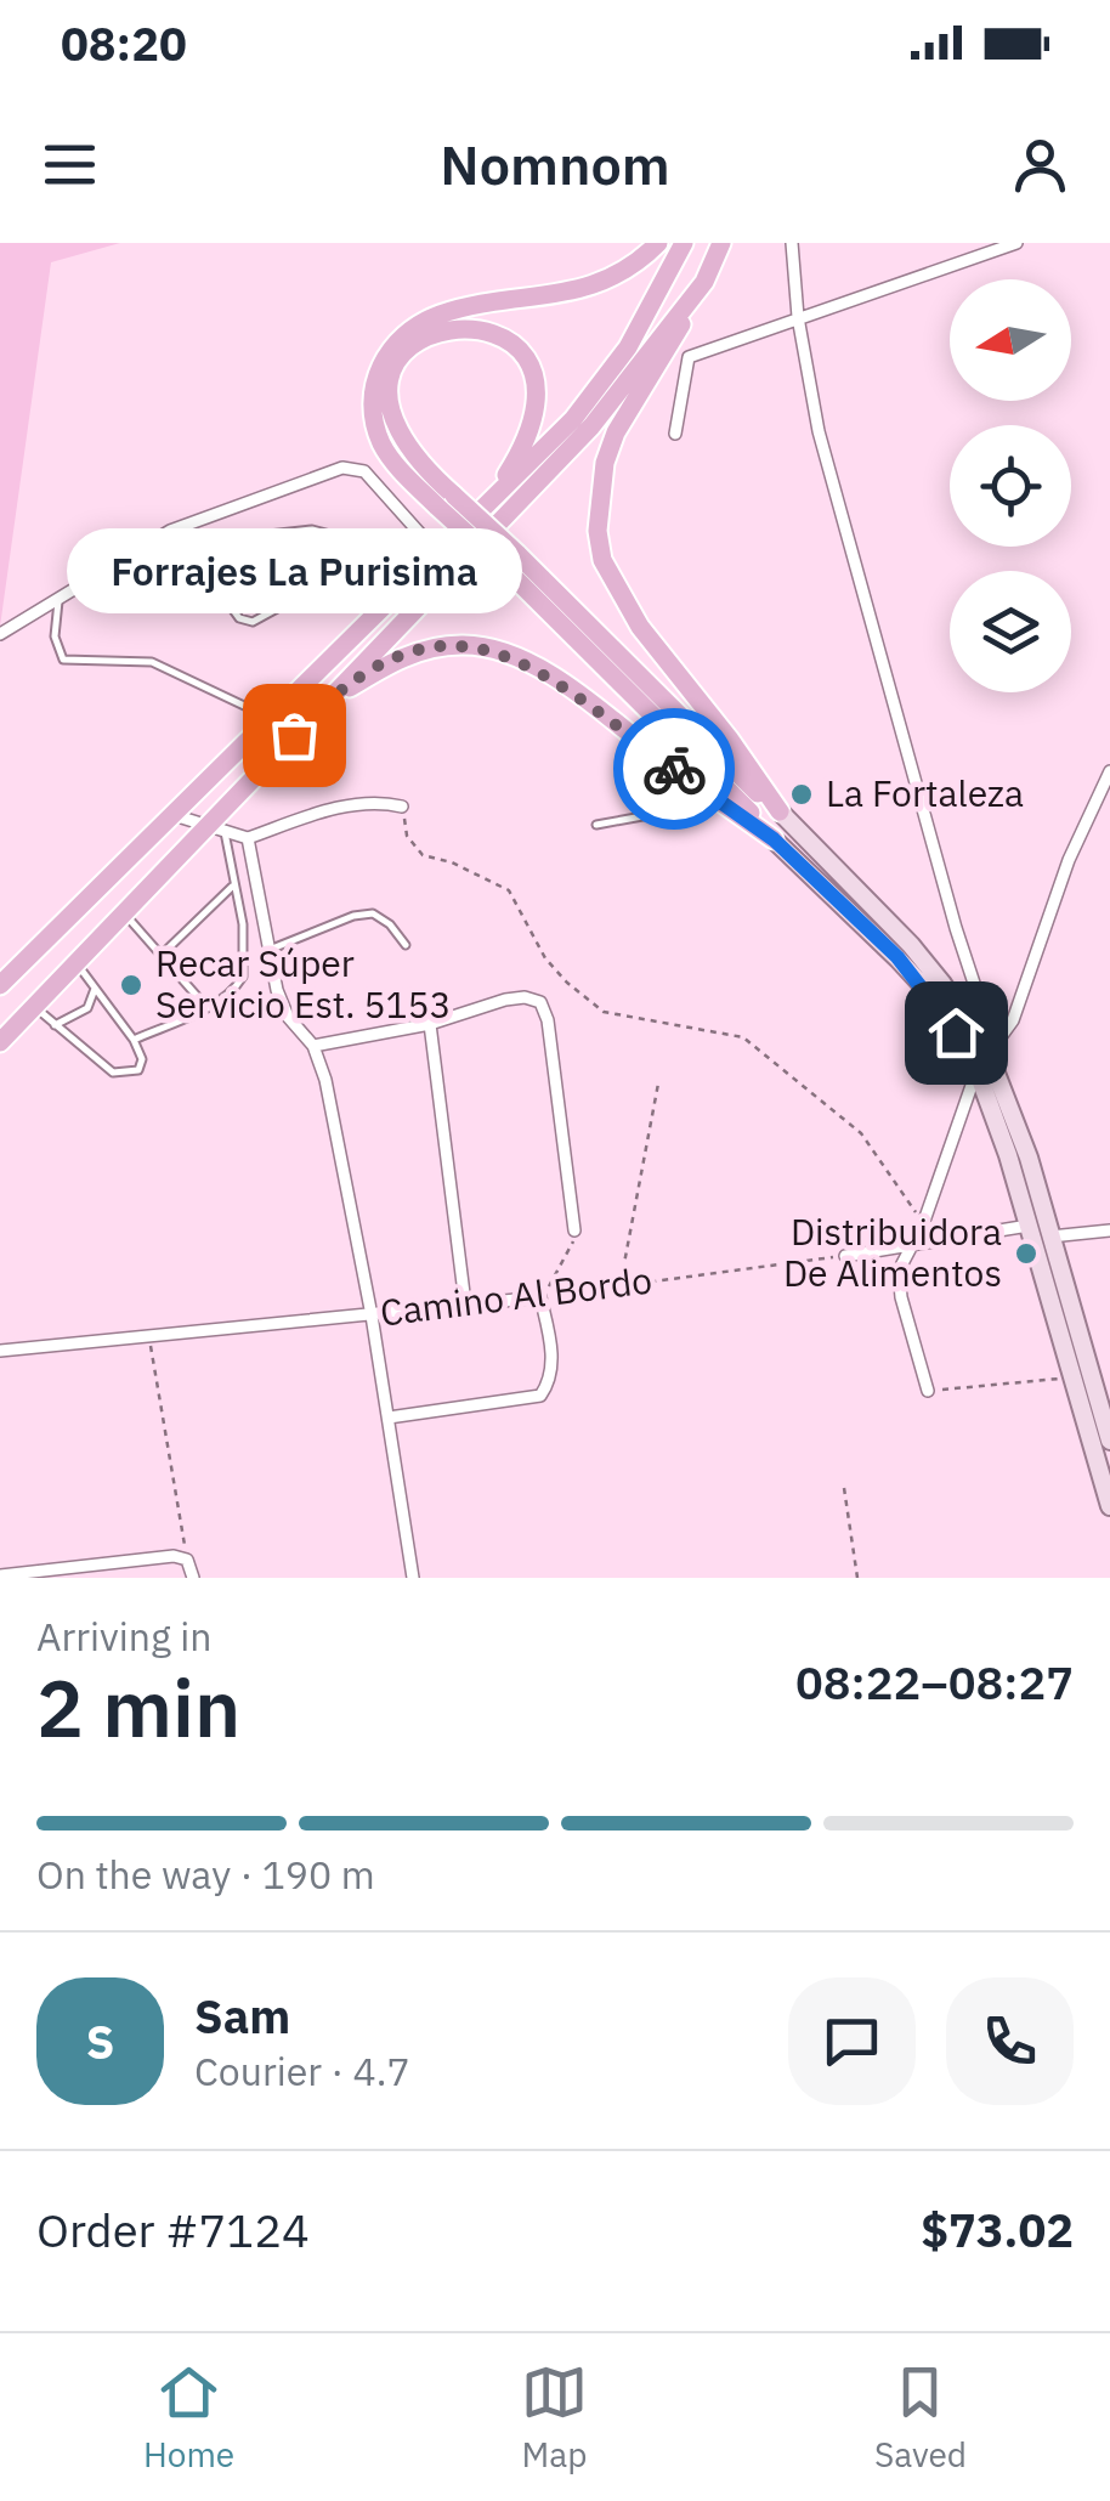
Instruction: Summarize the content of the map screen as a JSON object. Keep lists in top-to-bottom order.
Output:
{
  "streets": {
    "street": ["Camino Al Bordo"]
  },
  "places": [
    "Forrajes La Purisima",
    "La Fortaleza",
    "Recar Súper Servicio Est. 5153",
    "Distribuidora De Alimentos"
  ],
  "north": "left",
  "page": {
    "status": "08:20",
    "header": "Nomnom",
    "bubble": "Forrajes La Purisima",
    "heading": ["2 min", "Arriving in", "08:22–08:27"],
    "panel": [
      "Sam",
      "Courier · 4.7",
      "Order #7124",
      "$73.02"
    ],
    "bar": "On the way · 190 m",
    "round": "S",
    "tabs": ["Home", "Map", "Saved"]
  }
}
